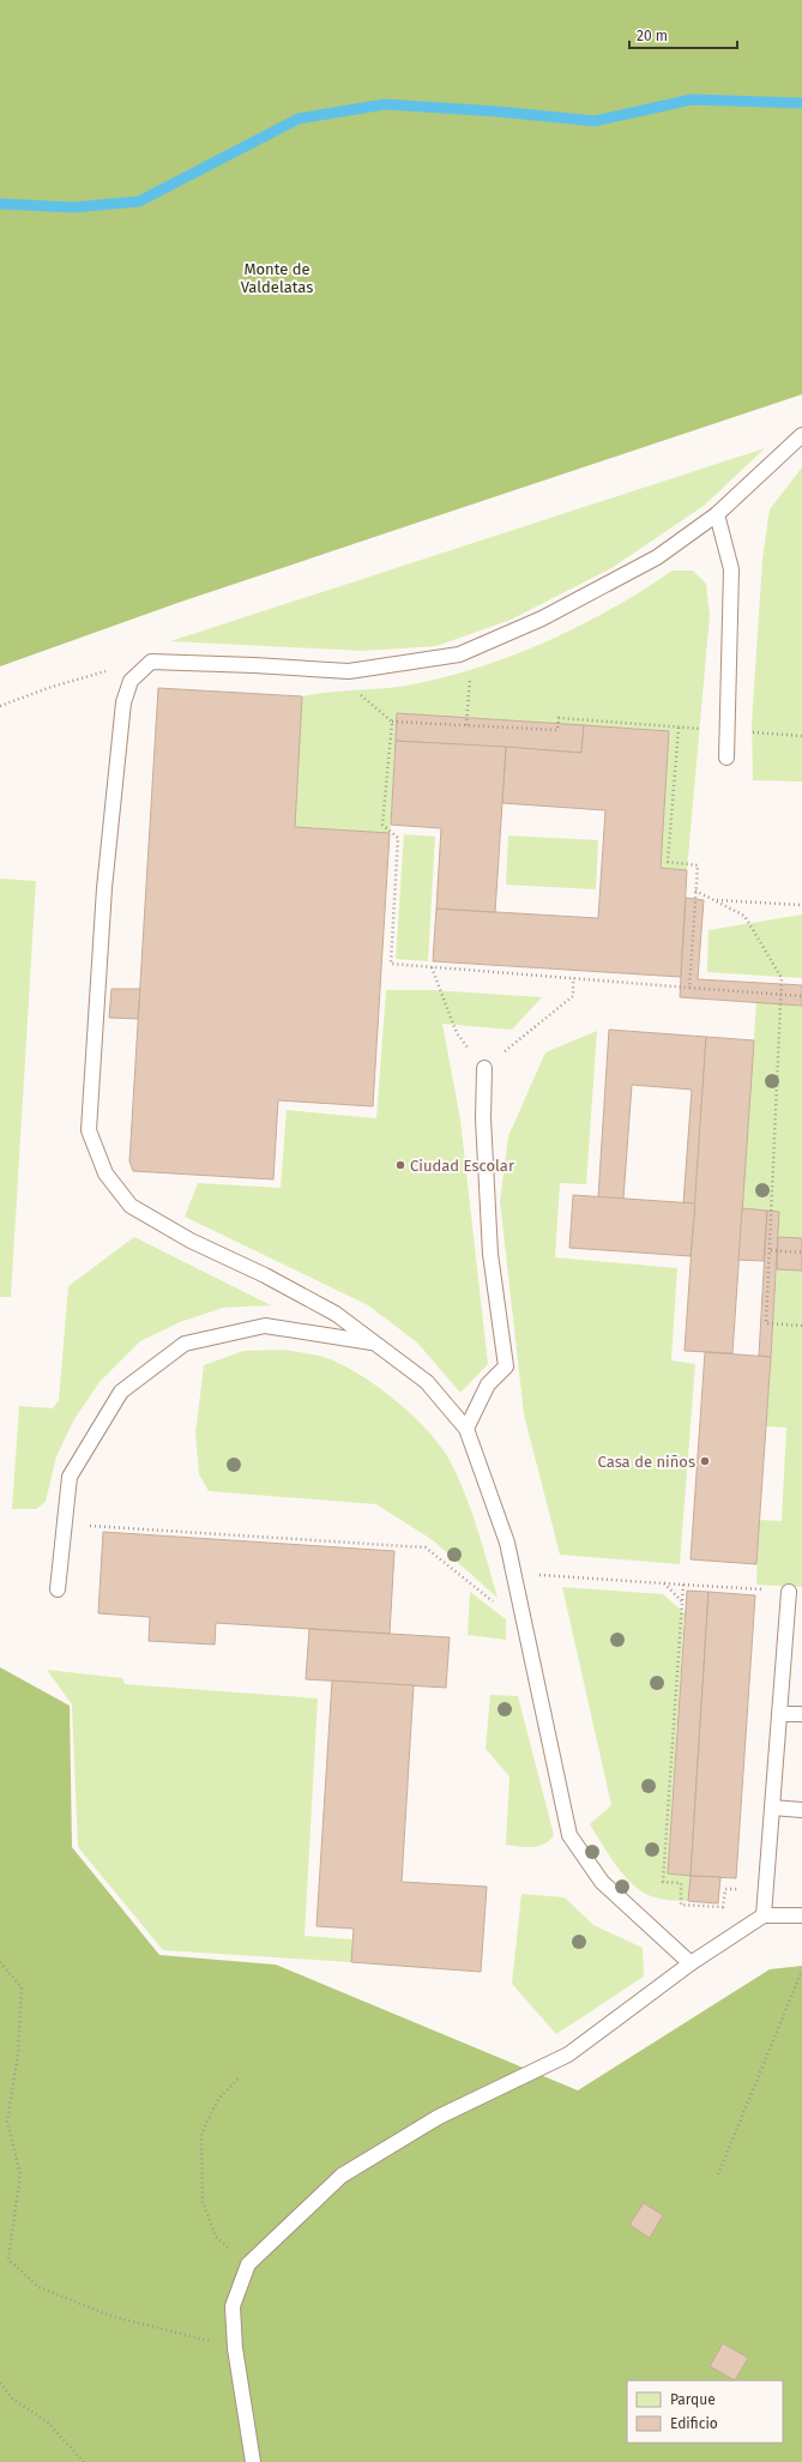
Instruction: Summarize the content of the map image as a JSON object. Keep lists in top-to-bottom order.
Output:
{
  "parks": ["Monte de Valdelatas"],
  "places": ["Ciudad Escolar", "Casa de niños"],
  "legend": ["Parque", "Edificio"],
  "scale_bar": "20 m"
}
